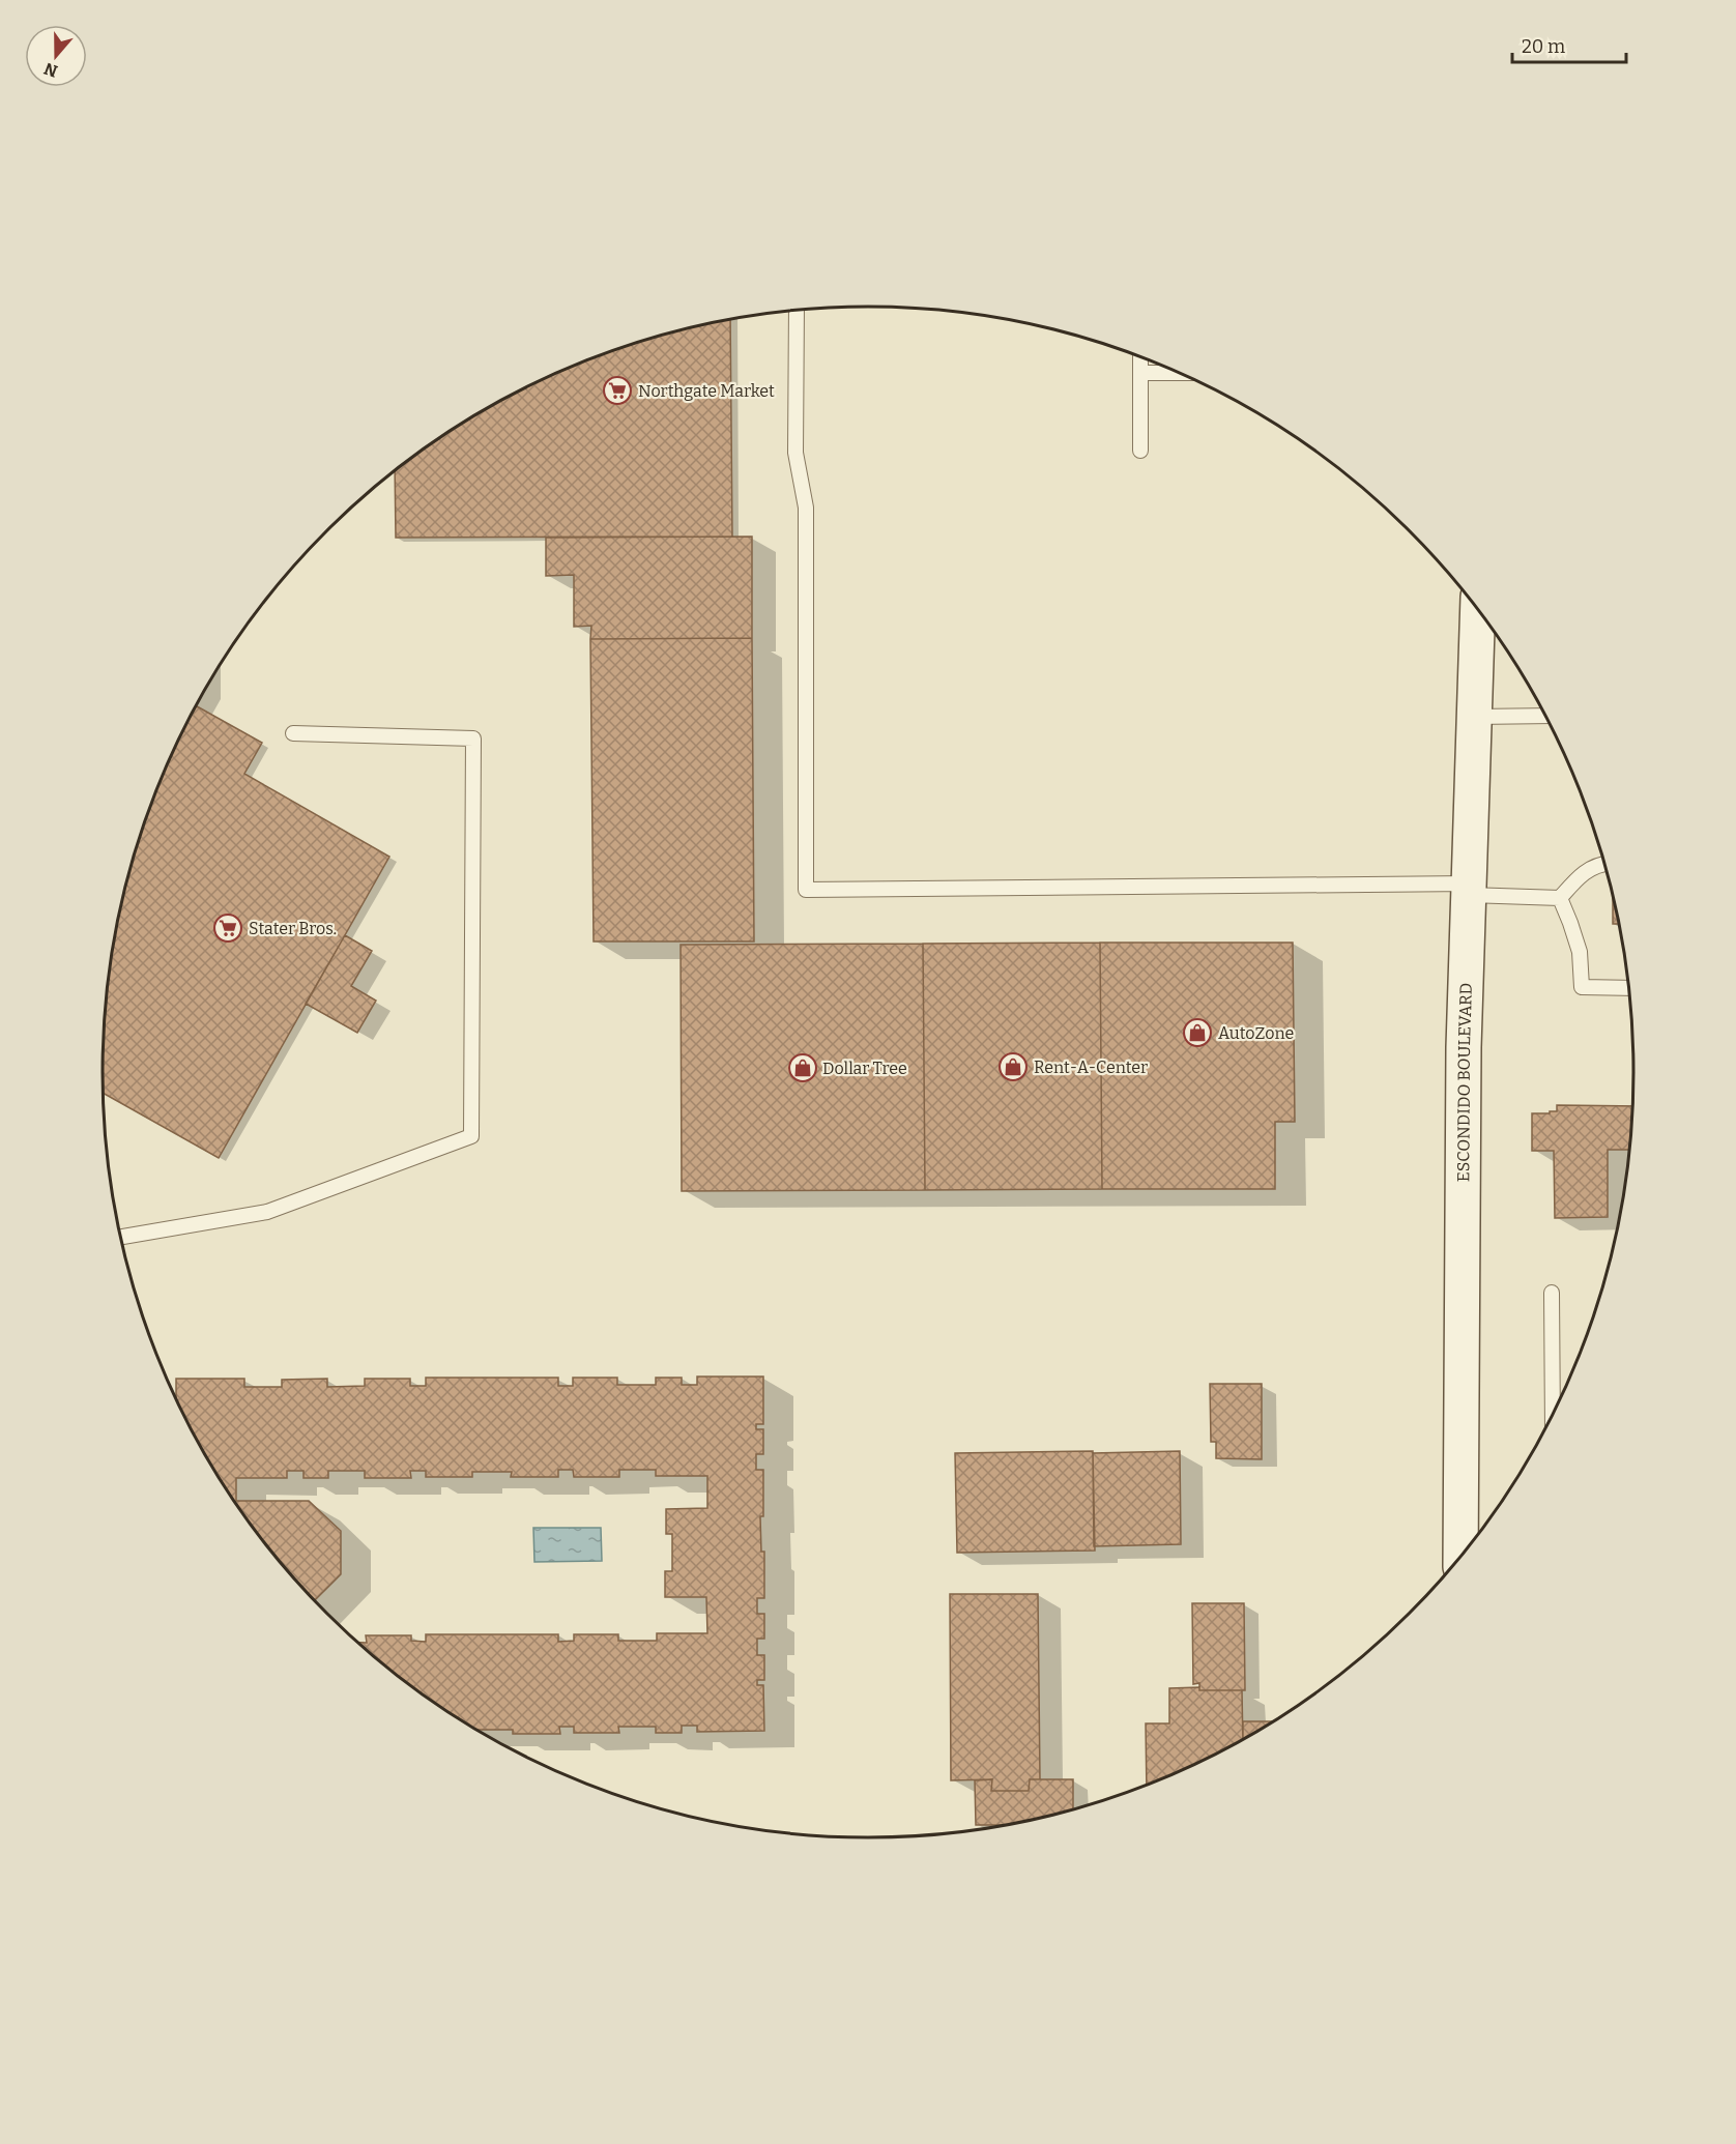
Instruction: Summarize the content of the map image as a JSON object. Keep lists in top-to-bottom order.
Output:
{
  "streets": {
    "main road": ["ESCONDIDO BOULEVARD"]
  },
  "places": {
    "supermarket": ["Northgate Market", "Stater Bros."],
    "shop": ["AutoZone", "Rent-A-Center", "Dollar Tree"]
  },
  "scale_bar": "20 m",
  "north": "bottom"
}
